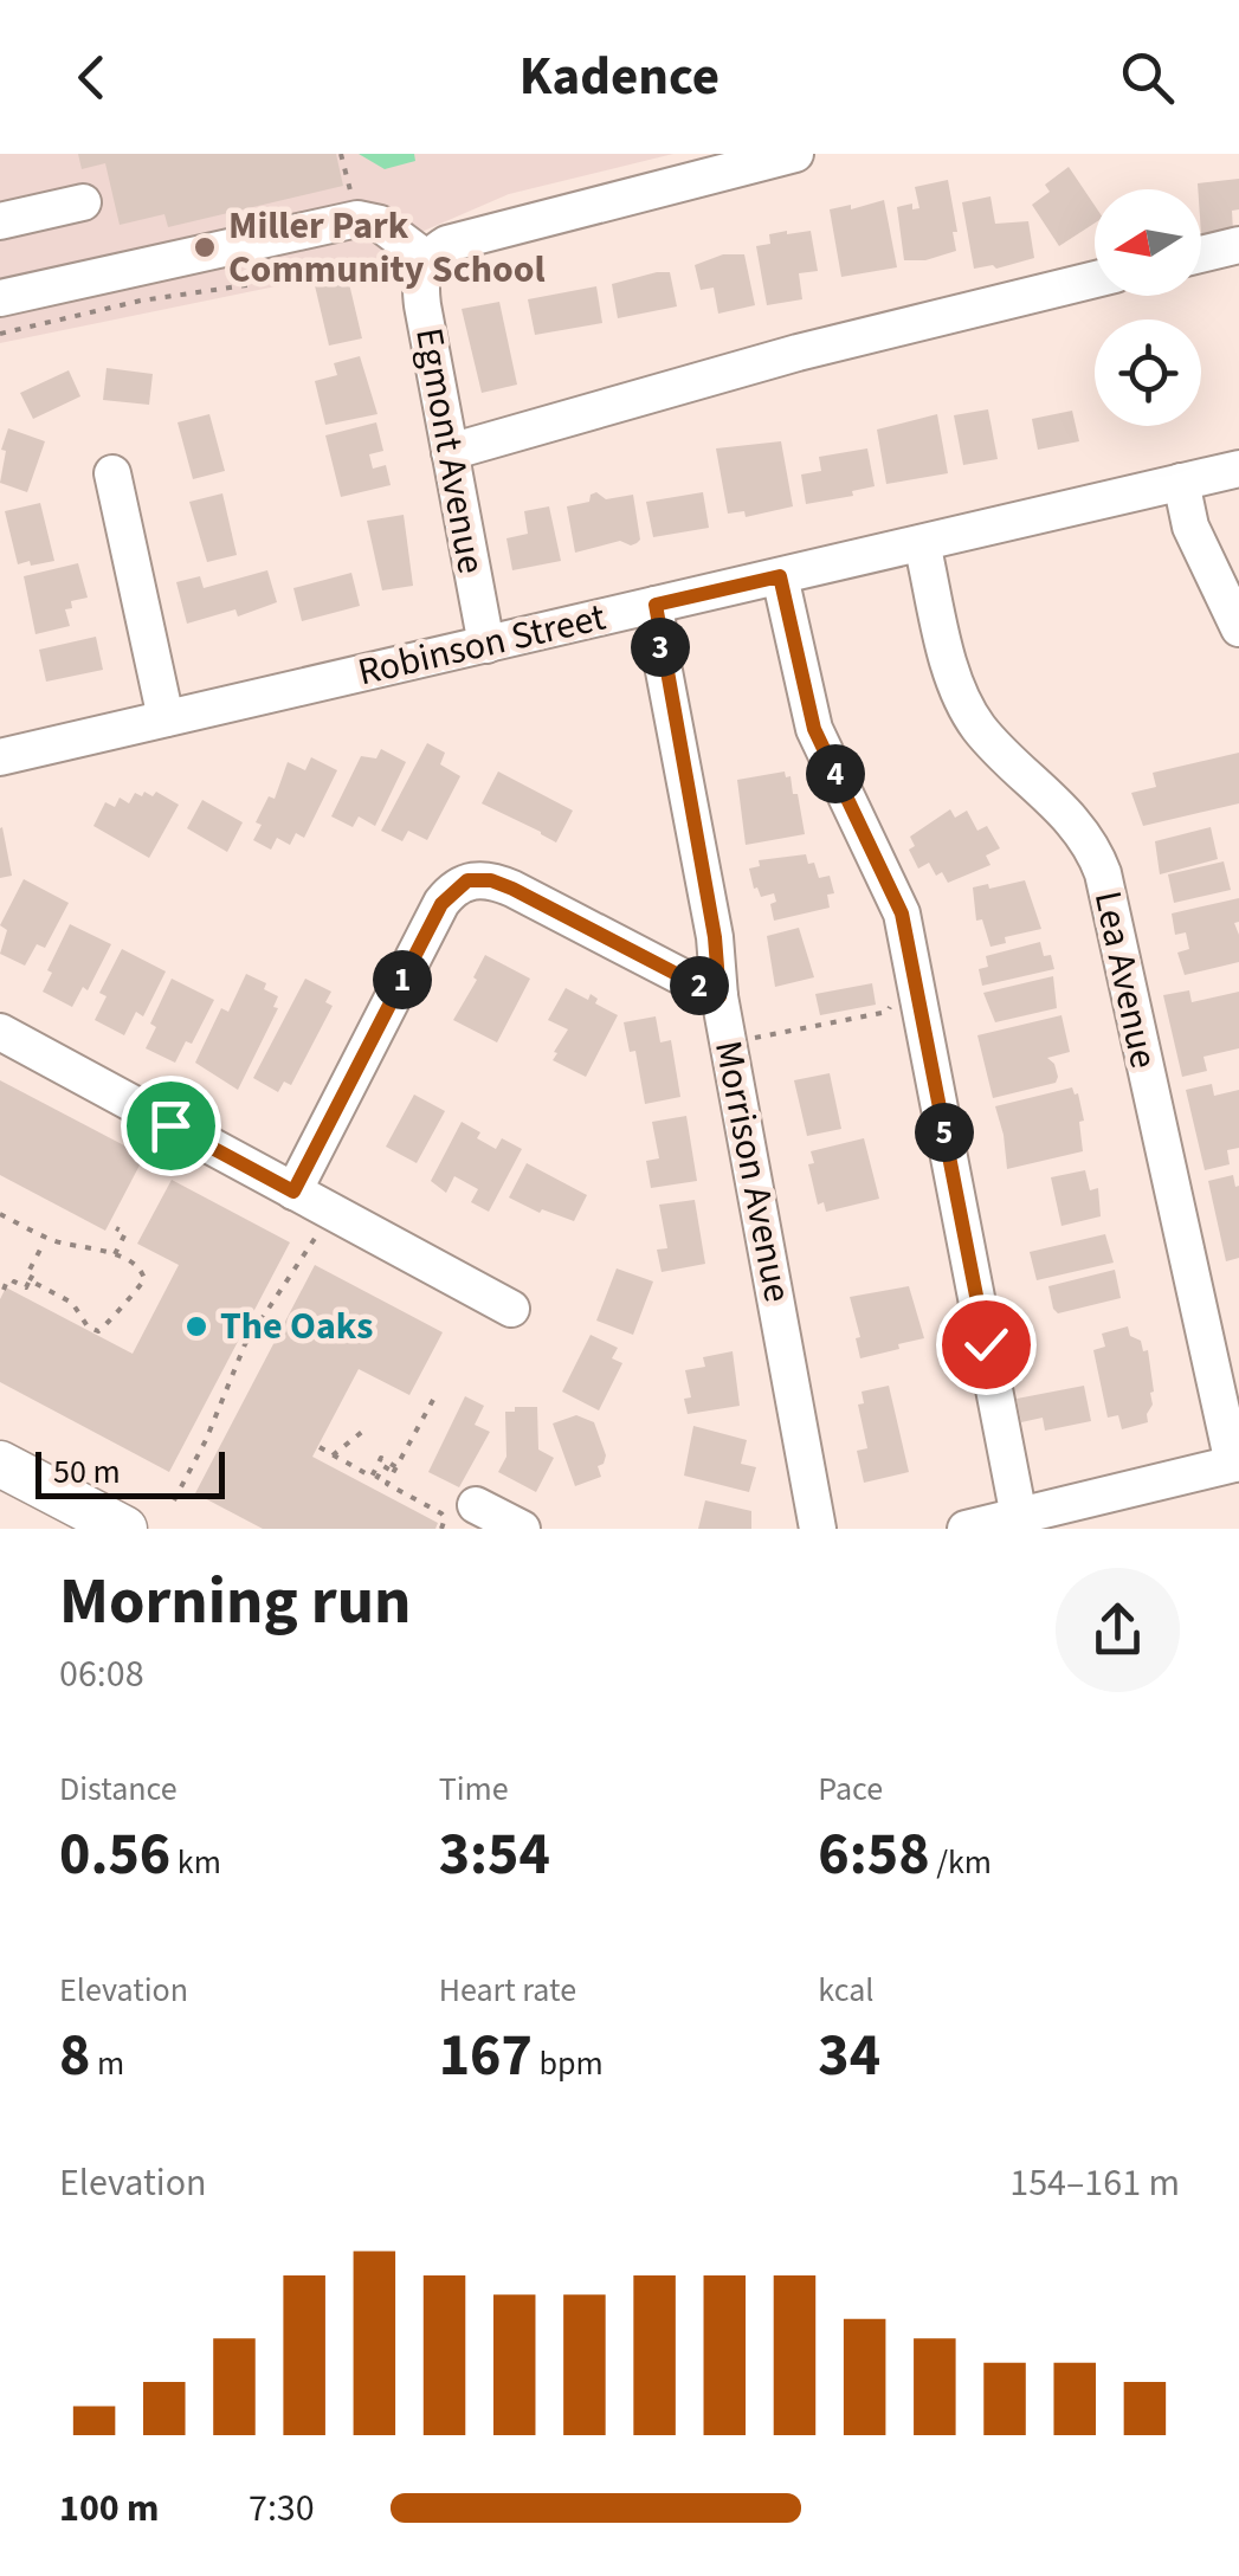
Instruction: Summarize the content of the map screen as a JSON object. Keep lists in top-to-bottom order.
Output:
{
  "streets": {
    "street": [
      "Egmont Avenue",
      "Robinson Street",
      "Lea Avenue",
      "Morrison Avenue"
    ]
  },
  "crossings": [
    ["Egmont Avenue", "Robinson Street"],
    ["Robinson Street", "Lea Avenue"],
    ["Robinson Street", "Morrison Avenue"]
  ],
  "places": ["Miller Park Community School", "The Oaks"],
  "scale_bar": "50 m",
  "north": "left",
  "page": {
    "header": "Kadence",
    "pins": [
      "3",
      "4",
      "1",
      "2",
      "5"
    ],
    "scale": "50 m",
    "heading": ["Morning run", "06:08"],
    "stats": [
      ["Distance", "0.56 km"],
      ["Time", "3:54"],
      ["Pace", "6:58 /km"],
      ["Elevation", "8 m"],
      ["Heart rate", "167 bpm"],
      ["kcal", "34"]
    ],
    "chart": ["Elevation", "154–161 m"],
    "list": [
      {
        "name": "100 m",
        "note": "7:30"
      }
    ]
  }
}
